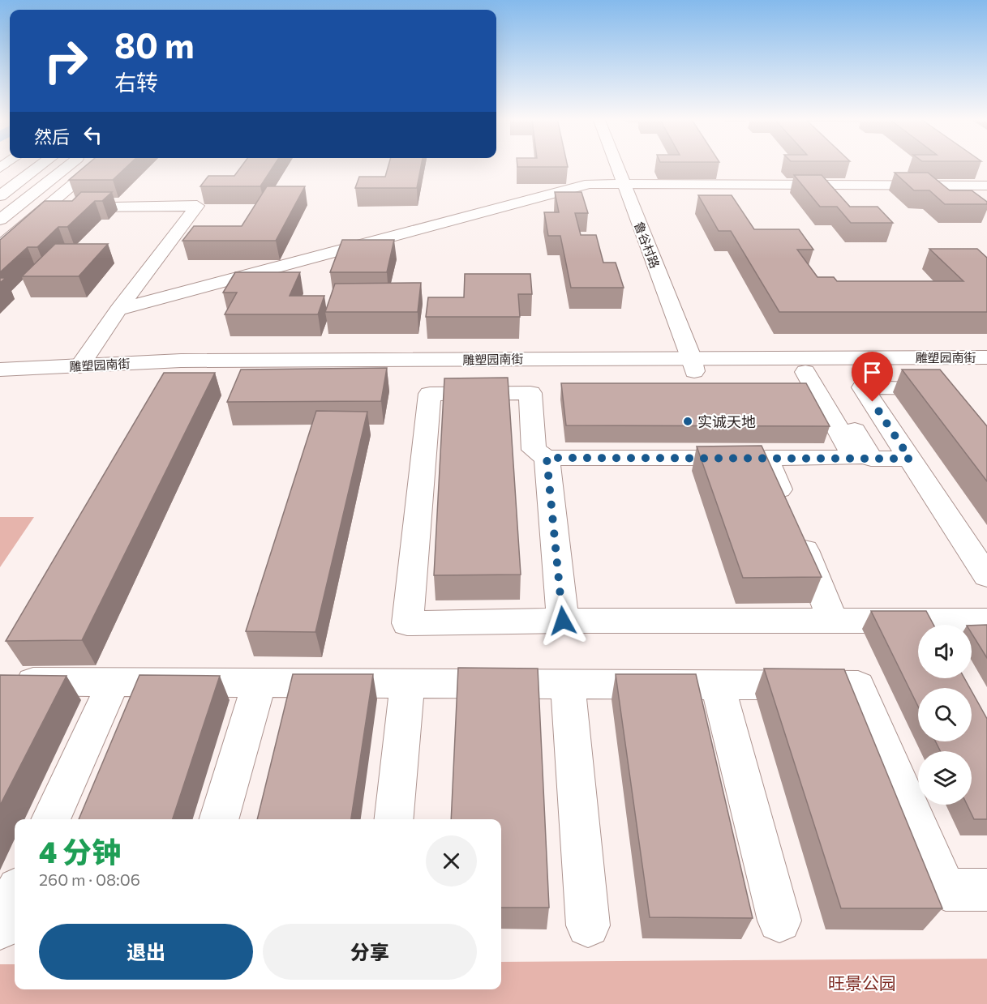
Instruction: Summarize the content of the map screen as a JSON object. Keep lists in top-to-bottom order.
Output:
{
  "streets": {
    "main road": ["鲁谷村路", "雕塑园南街"]
  },
  "crossings": [
    ["鲁谷村路", "雕塑园南街"]
  ],
  "parks": ["旺景公园"],
  "places": ["实诚天地"],
  "page": {
    "turn": ["80 m", "右转"],
    "then": "然后",
    "heading": ["4 分钟", "260 m · 08:06"],
    "buttons": ["退出", "分享"]
  }
}
